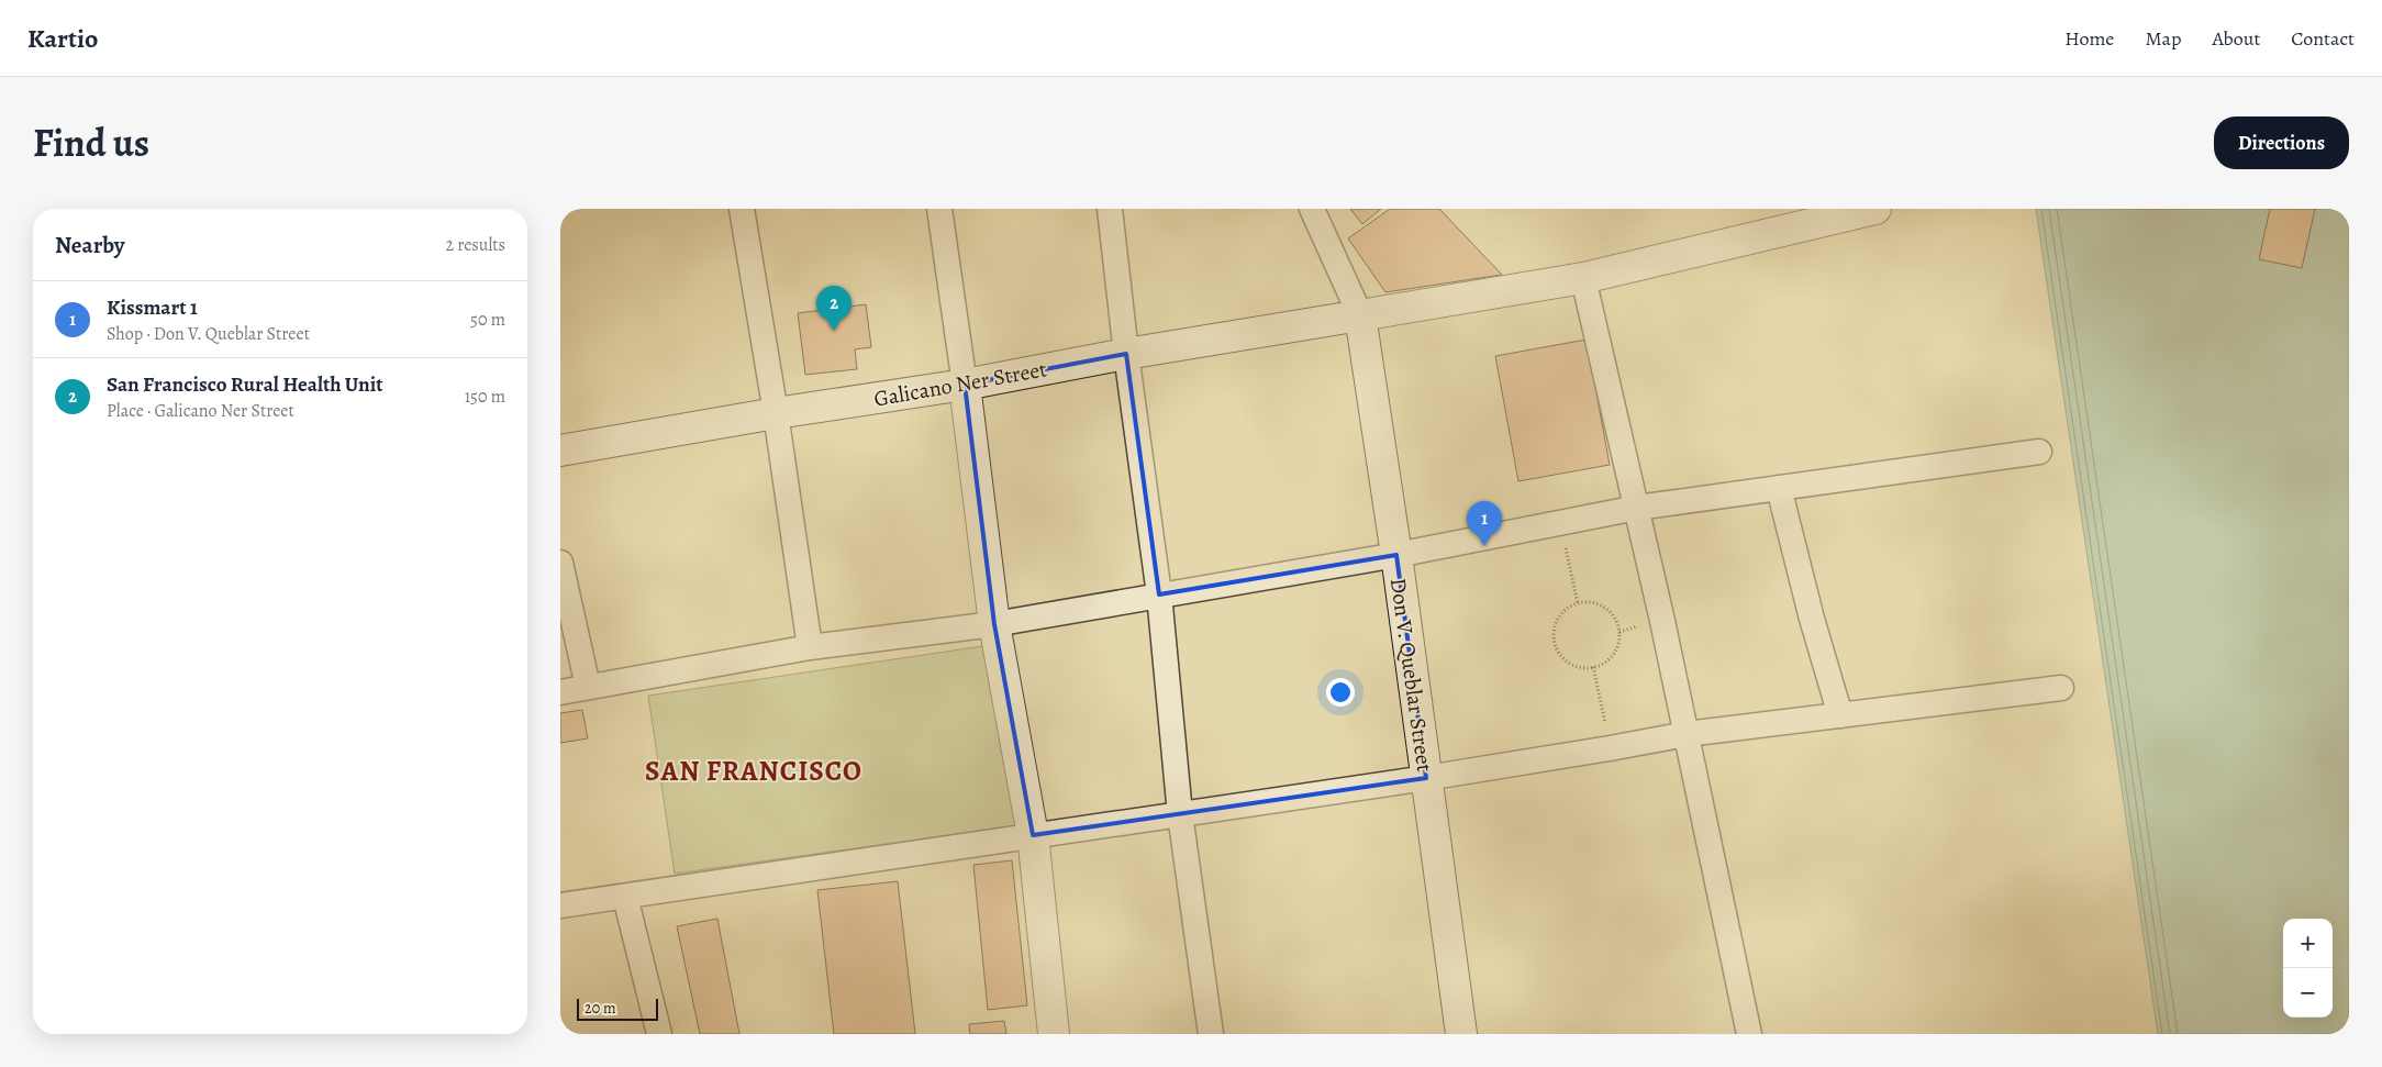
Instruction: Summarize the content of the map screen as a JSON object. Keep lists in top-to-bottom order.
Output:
{
  "streets": {
    "main road": ["Galicano Ner Street", "Don V. Queblar Street"]
  },
  "crossings": [
    ["Galicano Ner Street", "Don V. Queblar Street"]
  ],
  "districts": ["SAN FRANCISCO"],
  "scale_bar": "20 m",
  "page": {
    "header": "Kartio",
    "nav": [
      "Home",
      "Map",
      "About",
      "Contact"
    ],
    "title": "Find us",
    "buttons": "Directions",
    "heading": ["Nearby", "2 results"],
    "list": [
      {
        "mark": "1",
        "name": "Kissmart 1",
        "note": "Shop · Don V. Queblar Street",
        "value": "50 m"
      },
      {
        "mark": "2",
        "name": "San Francisco Rural Health Unit",
        "note": "Place · Galicano Ner Street",
        "value": "150 m"
      }
    ],
    "pins": ["2", "1"],
    "map_buttons": ["+", "−"],
    "scale": "20 m"
  }
}
